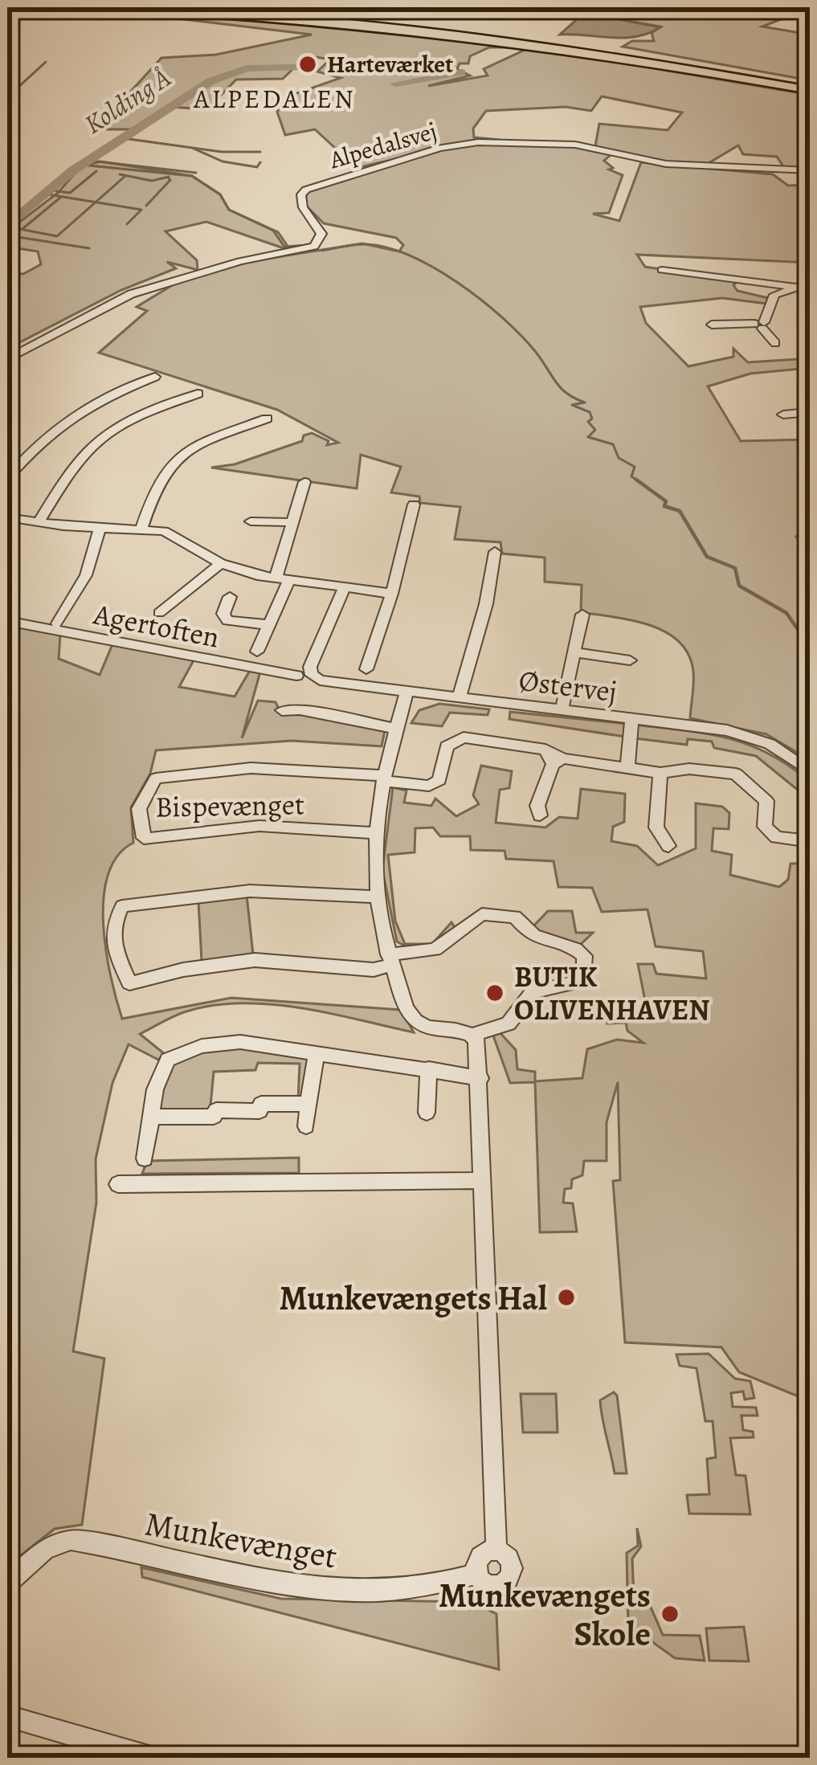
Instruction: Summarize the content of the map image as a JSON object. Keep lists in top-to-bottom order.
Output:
{
  "streets": {
    "street": [
      "Alpedalsvej",
      "Agertoften",
      "Østervej",
      "Bispevænget",
      "Munkevænget"
    ]
  },
  "crossings": [
    ["Agertoften", "Østervej"]
  ],
  "districts": ["ALPEDALEN"],
  "water": ["Kolding Å"],
  "places": [
    "Harteværket",
    "BUTIK OLIVENHAVEN",
    "Munkevængets Hal",
    "Munkevængets Skole"
  ]
}
